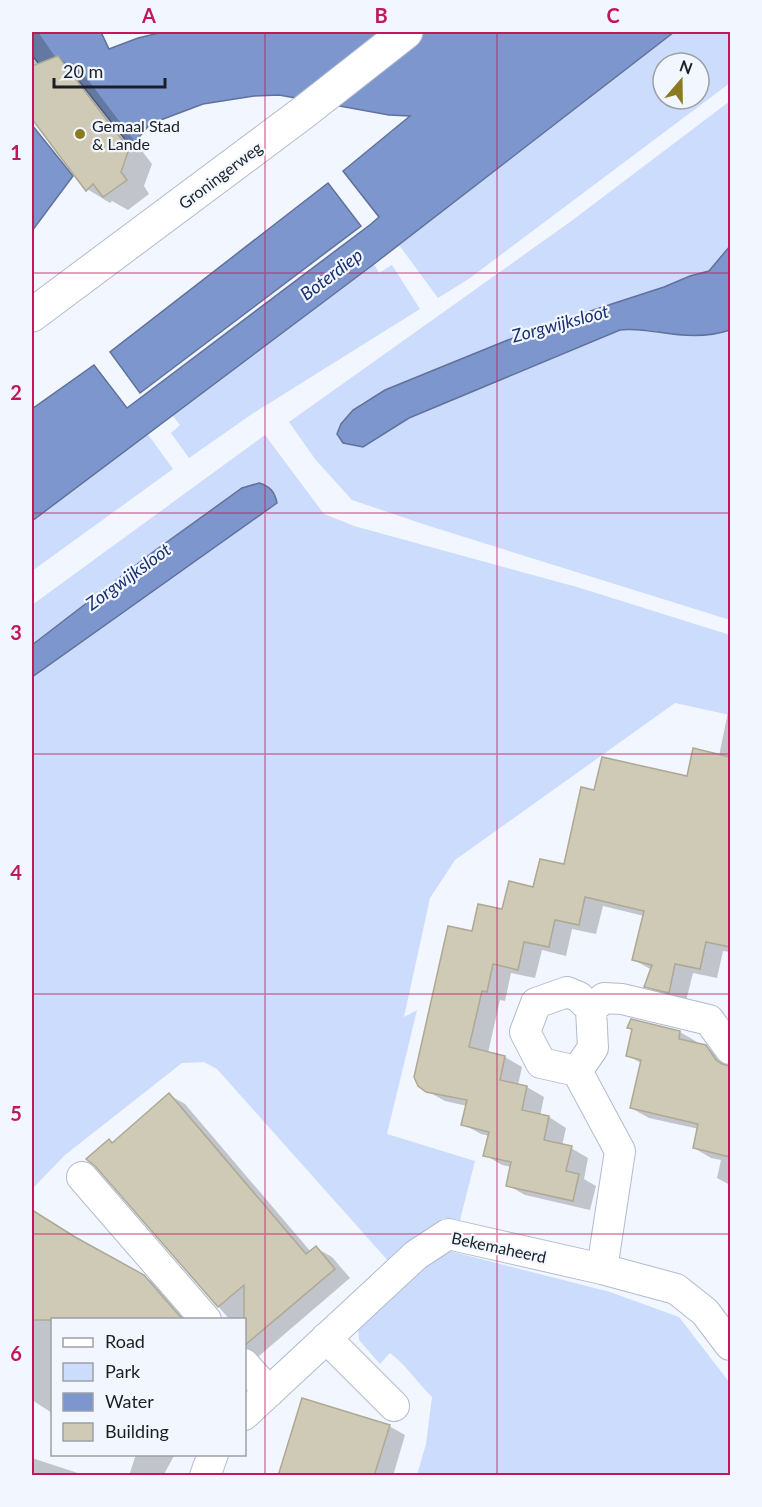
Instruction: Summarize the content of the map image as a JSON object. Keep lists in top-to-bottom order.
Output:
{
  "streets": {
    "main road": ["Groningerweg"],
    "street": ["Bekemaheerd"]
  },
  "water": ["Boterdiep", "Zorgwijksloot"],
  "places": ["Gemaal Stad & Lande"],
  "legend": [
    "Road",
    "Park",
    "Water",
    "Building"
  ],
  "scale_bar": "20 m",
  "north": "top",
  "grid": {
    "columns": ["A", "B", "C"],
    "rows": [
      "1",
      "2",
      "3",
      "4",
      "5",
      "6"
    ]
  }
}
